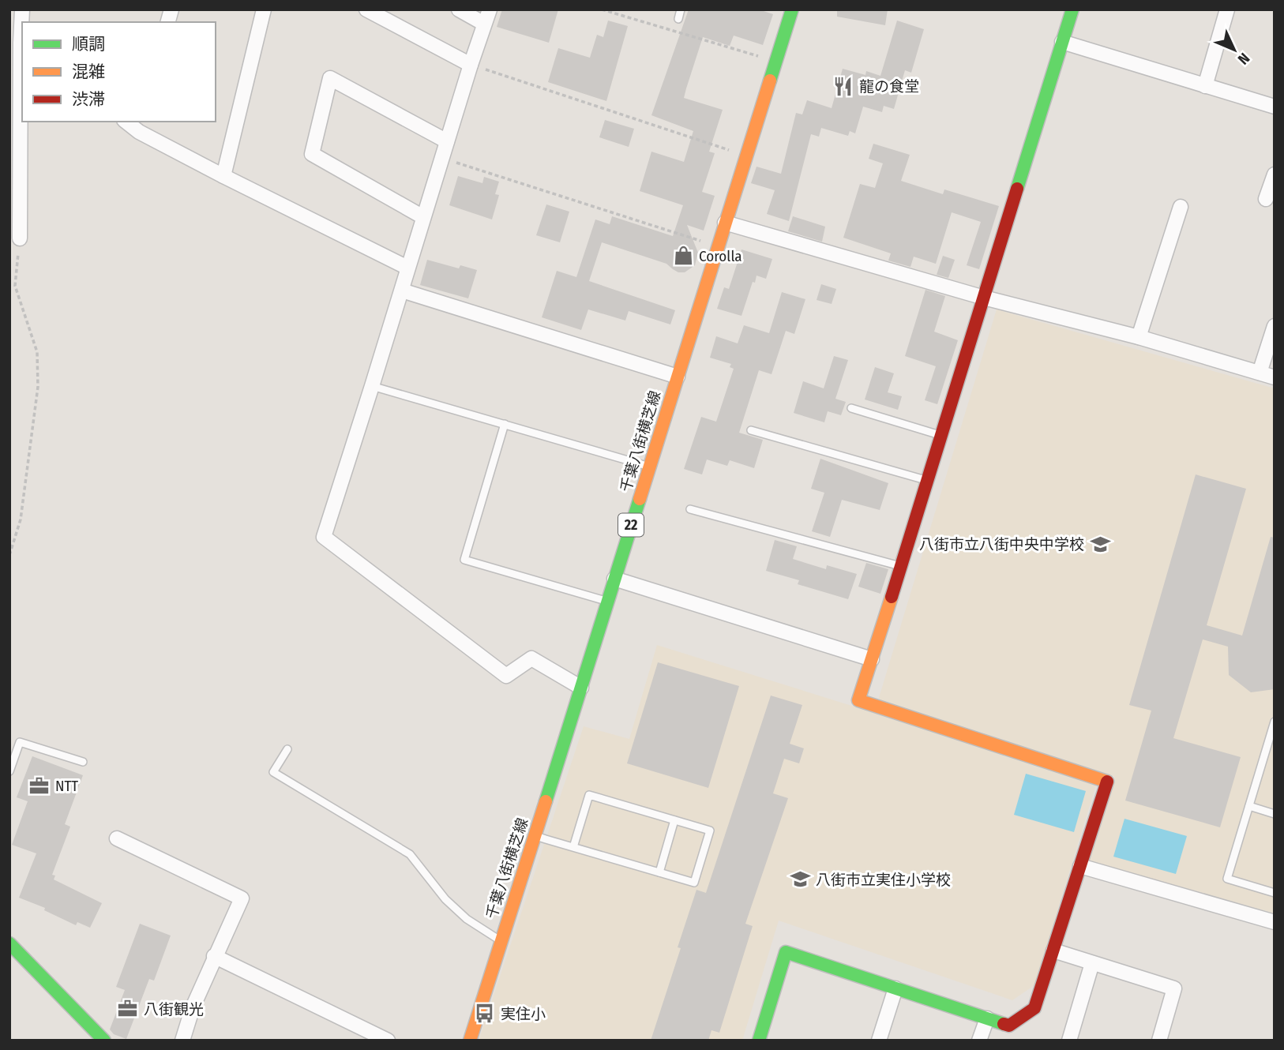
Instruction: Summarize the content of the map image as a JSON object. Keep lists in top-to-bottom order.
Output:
{
  "streets": {
    "street": ["千葉八街横芝線", "22"]
  },
  "places": {
    "restaurant": ["龍の食堂"],
    "shop": ["Corolla"],
    "school or university": ["八街市立八街中央中学校", "八街市立実住小学校"],
    "office": ["NTT", "八街観光"],
    "bus stop": ["実住小"]
  },
  "legend": ["順調", "混雑", "渋滞"],
  "north": "bottom right"
}
